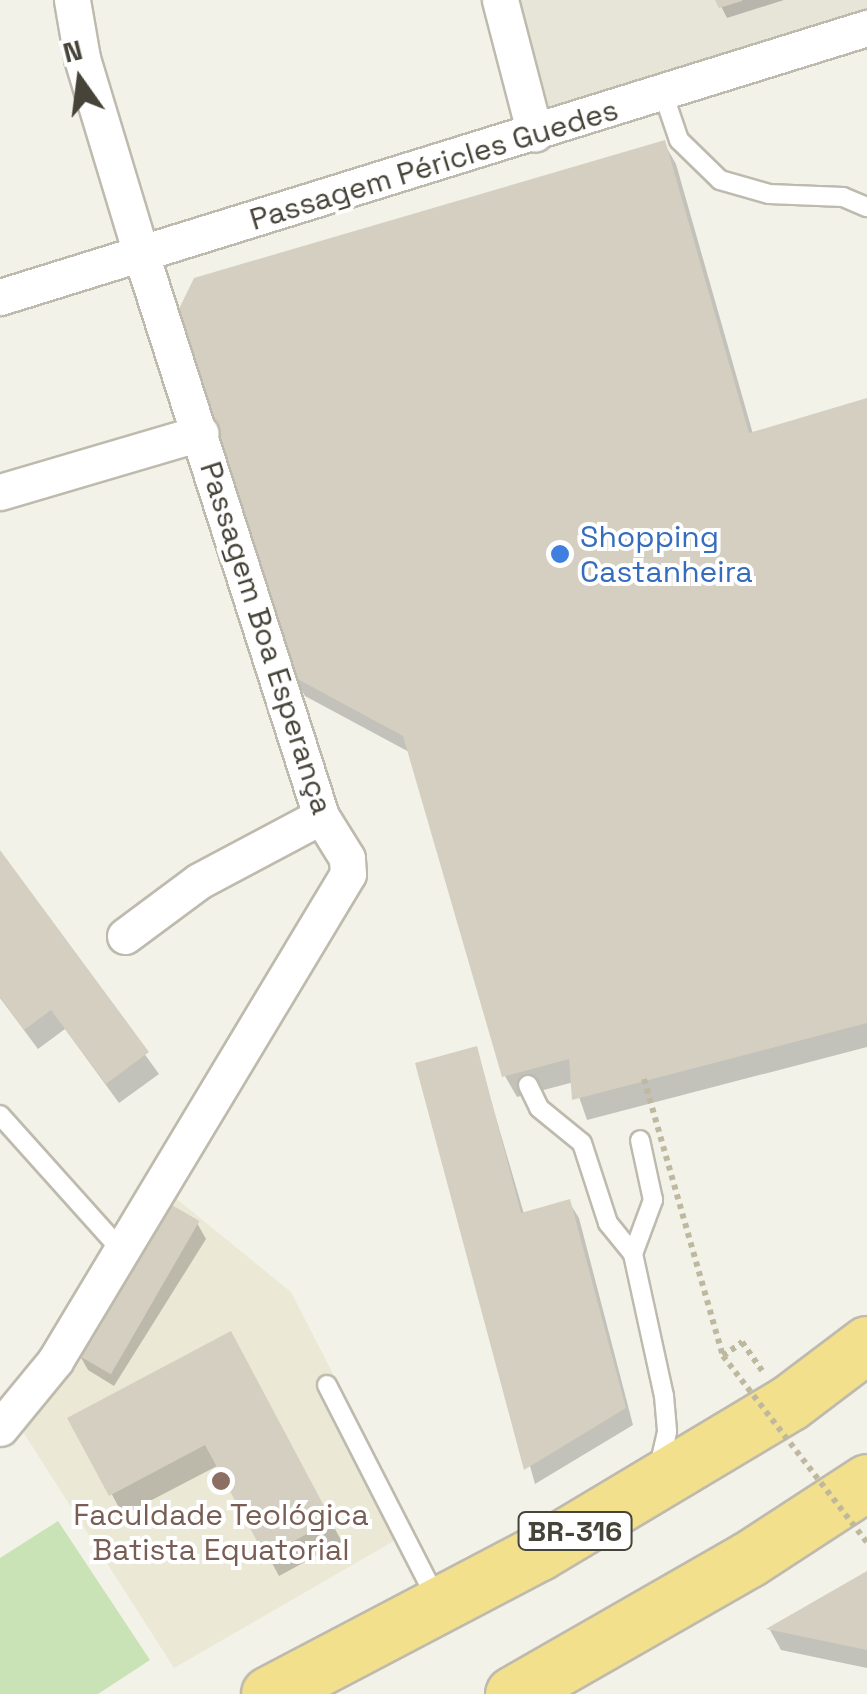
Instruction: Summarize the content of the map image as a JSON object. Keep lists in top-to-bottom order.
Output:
{
  "streets": {
    "highway": ["BR-316"],
    "street": ["Passagem Péricles Guedes", "Passagem Boa Esperança"]
  },
  "crossings": [
    ["Passagem Péricles Guedes", "Passagem Boa Esperança"]
  ],
  "places": ["Shopping Castanheira", "Faculdade Teológica Batista Equatorial"],
  "north": "top"
}
